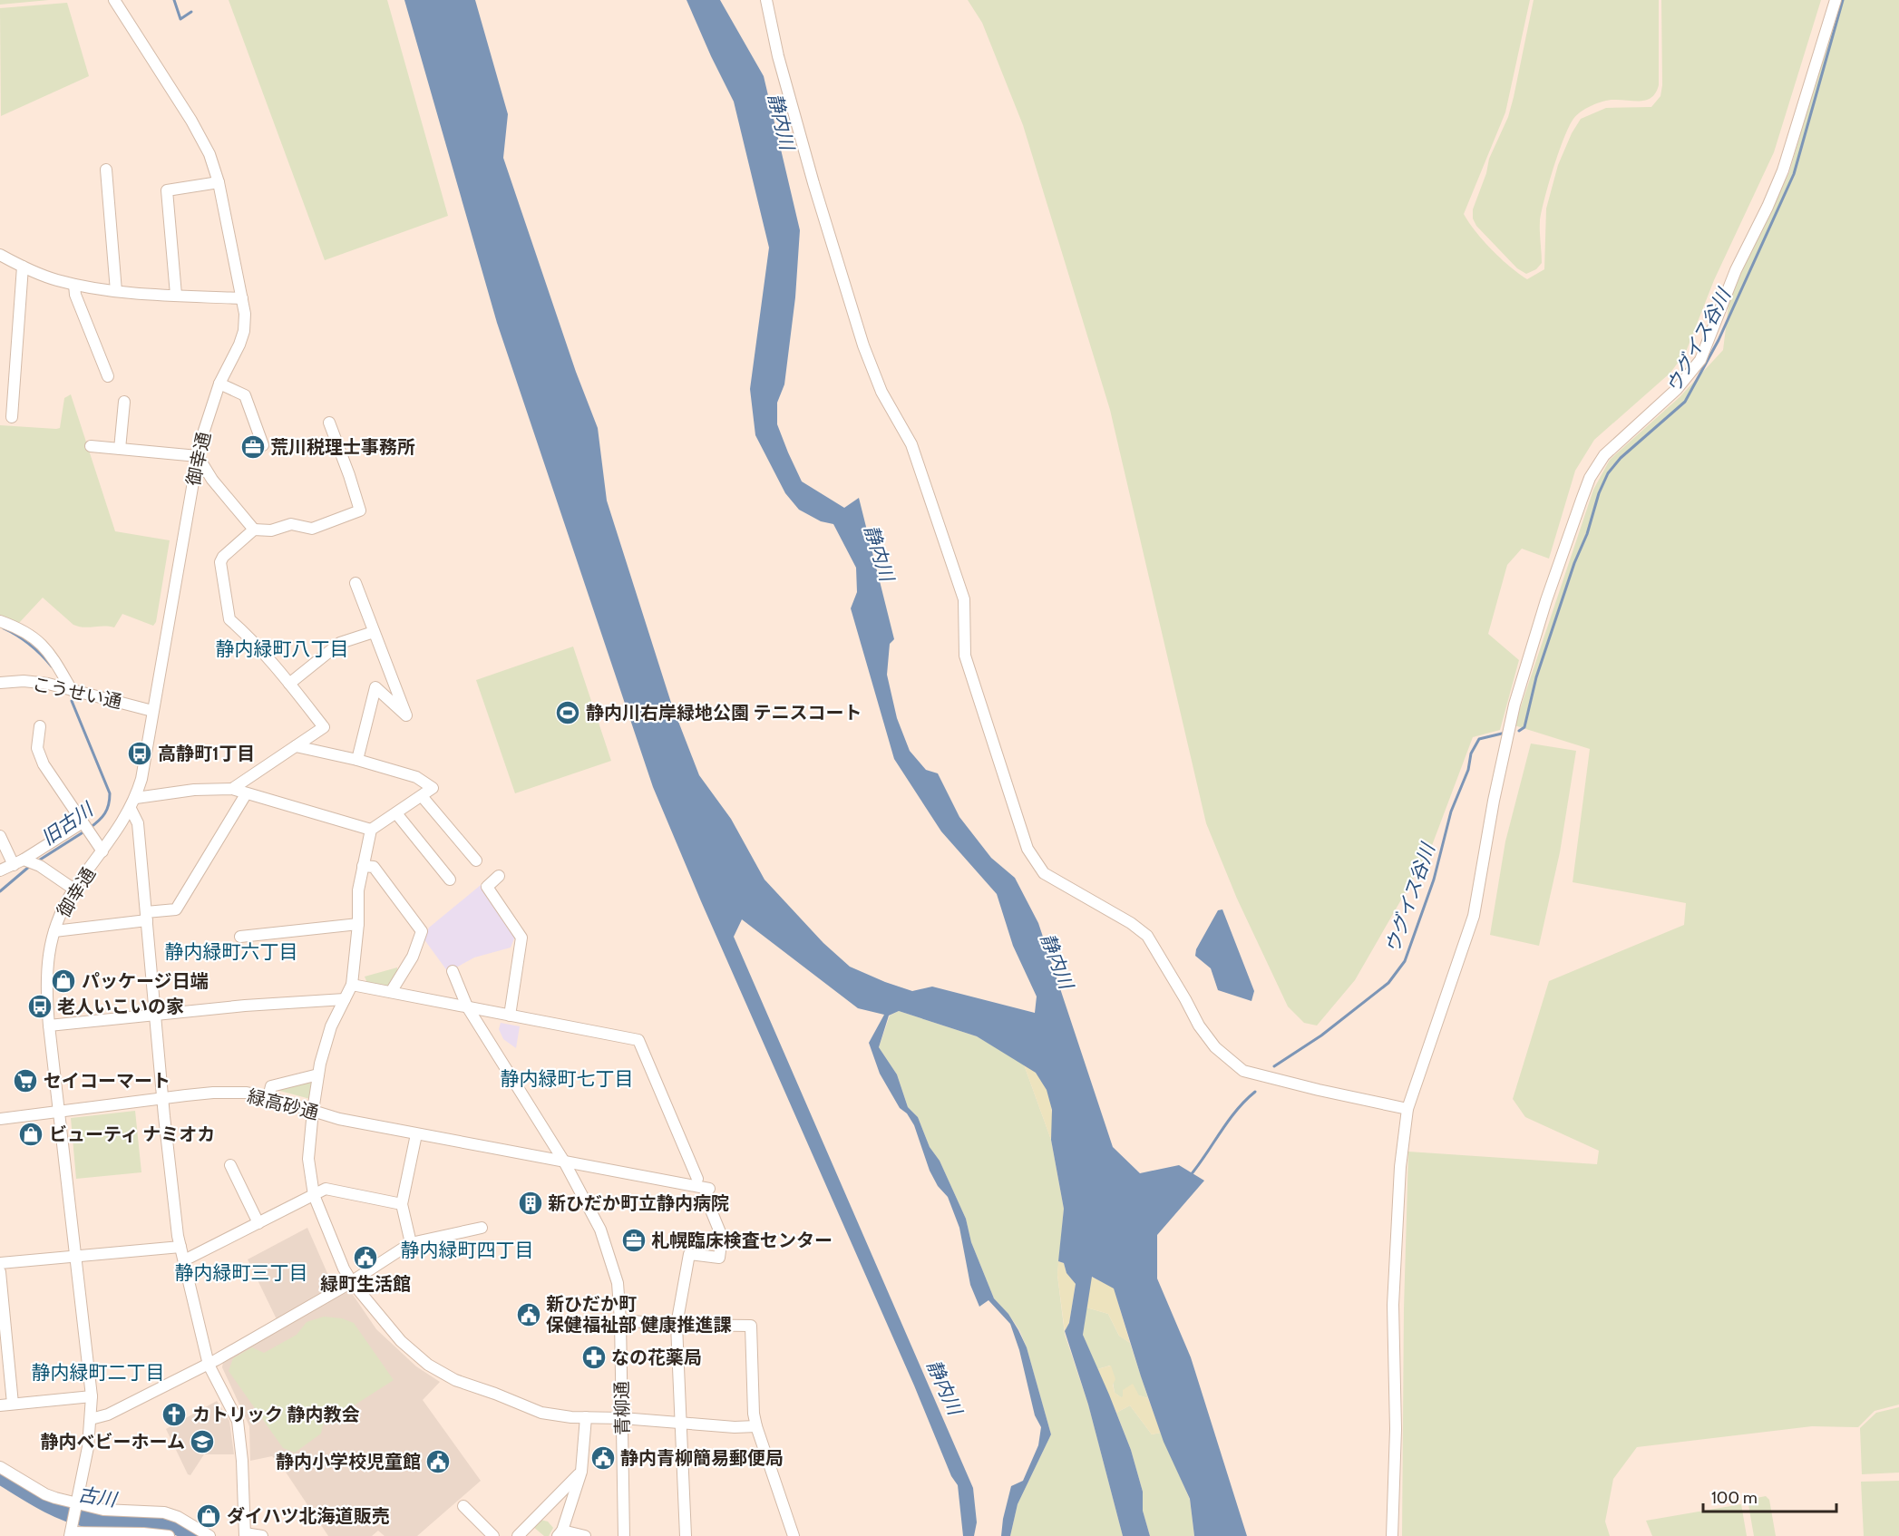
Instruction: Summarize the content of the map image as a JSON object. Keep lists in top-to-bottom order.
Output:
{
  "streets": {
    "street": [
      "御幸通",
      "こうせい通",
      "緑高砂通",
      "青柳通"
    ]
  },
  "crossings": [
    ["御幸通", "こうせい通"],
    ["御幸通", "緑高砂通"],
    ["緑高砂通", "青柳通"]
  ],
  "districts": [
    "静内緑町八丁目",
    "静内緑町六丁目",
    "静内緑町七丁目",
    "静内緑町四丁目",
    "静内緑町三丁目",
    "静内緑町二丁目"
  ],
  "water": [
    "静内川",
    "ウグイス谷川",
    "旧古川",
    "古川"
  ],
  "places": {
    "office": ["荒川税理士事務所", "札幌臨床検査センター"],
    "sports": ["静内川右岸緑地公園 テニスコート"],
    "bus stop": ["高静町1丁目", "老人いこいの家"],
    "shop": ["パッケージ日端", "ビューティ ナミオカ", "ダイハツ北海道販売"],
    "supermarket": ["セイコーマート"],
    "building": ["新ひだか町立静内病院"],
    "public building": [
      "緑町生活館",
      "新ひだか町 保健福祉部 健康推進課",
      "静内青柳簡易郵便局",
      "静内小学校児童館"
    ],
    "pharmacy": ["なの花薬局"],
    "church": ["カトリック 静内教会"],
    "school or university": ["静内ベビーホーム"]
  },
  "scale_bar": "100 m"
}
